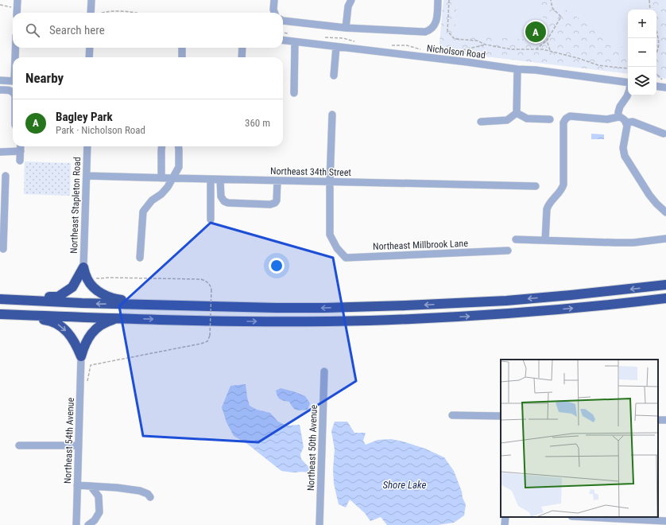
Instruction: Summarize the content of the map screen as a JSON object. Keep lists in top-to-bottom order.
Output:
{
  "streets": {
    "street": [
      "Nicholson Road",
      "Northeast 34th Street",
      "Northeast Stapleton Road",
      "Northeast Millbrook Lane",
      "Northeast 54th Avenue",
      "Northeast 50th Avenue"
    ]
  },
  "crossings": [
    ["Northeast 34th Street", "Northeast Stapleton Road"],
    ["Northeast 34th Street", "Northeast Millbrook Lane"]
  ],
  "water": ["Shore Lake"],
  "page": {
    "map_buttons": ["+", "−"],
    "search": "Search here",
    "pins": "A",
    "heading": "Nearby",
    "list": [
      {
        "mark": "A",
        "name": "Bagley Park",
        "note": "Park · Nicholson Road",
        "value": "360 m"
      }
    ]
  }
}
